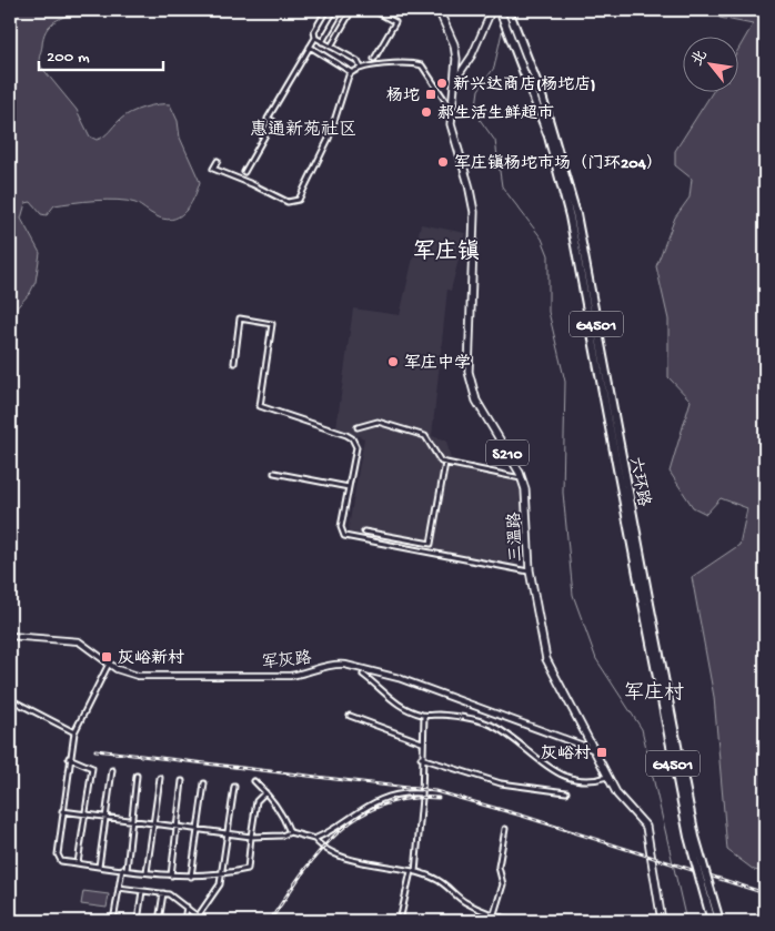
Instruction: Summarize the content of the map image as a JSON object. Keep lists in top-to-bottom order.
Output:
{
  "streets": {
    "highway": ["G4501", "六环路"],
    "main road": ["S210", "三温路"],
    "street": ["军灰路"]
  },
  "crossings": [
    ["S210", "三温路"],
    ["三温路", "军灰路"]
  ],
  "districts": ["惠通新苑社区", "军庄镇", "军庄村"],
  "places": {
    "other": [
      "新兴达商店(杨坨店)",
      "郝生活生鲜超市",
      "军庄镇杨坨市场（门环204）",
      "军庄中学"
    ],
    "transit": ["杨坨", "灰峪新村", "灰峪村"]
  },
  "scale_bar": "200 m",
  "north": "top left"
}
